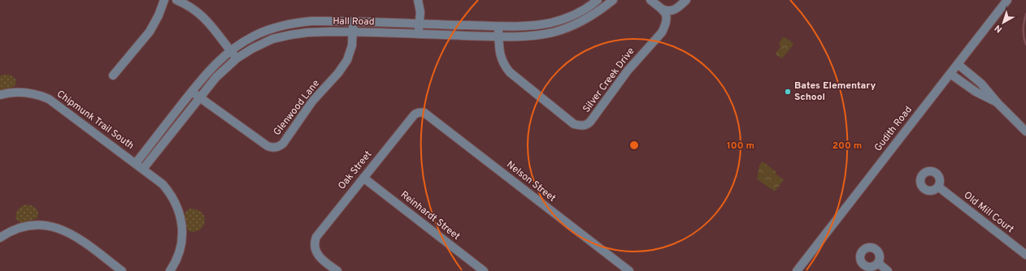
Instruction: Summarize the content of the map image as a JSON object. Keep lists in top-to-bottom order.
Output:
{
  "streets": {
    "street": [
      "Hall Road",
      "Silver Creek Drive",
      "Glenwood Lane",
      "Chipmunk Trail South",
      "Gudith Road",
      "Oak Street",
      "Nelson Street",
      "Old Mill Court",
      "Reinhardt Street"
    ]
  },
  "crossings": [
    ["Hall Road", "Silver Creek Drive"],
    ["Hall Road", "Glenwood Lane"],
    ["Hall Road", "Chipmunk Trail South"],
    ["Oak Street", "Nelson Street"],
    ["Oak Street", "Reinhardt Street"]
  ],
  "places": ["Bates Elementary School"],
  "north": "bottom left",
  "rings": ["100 m", "200 m"]
}
